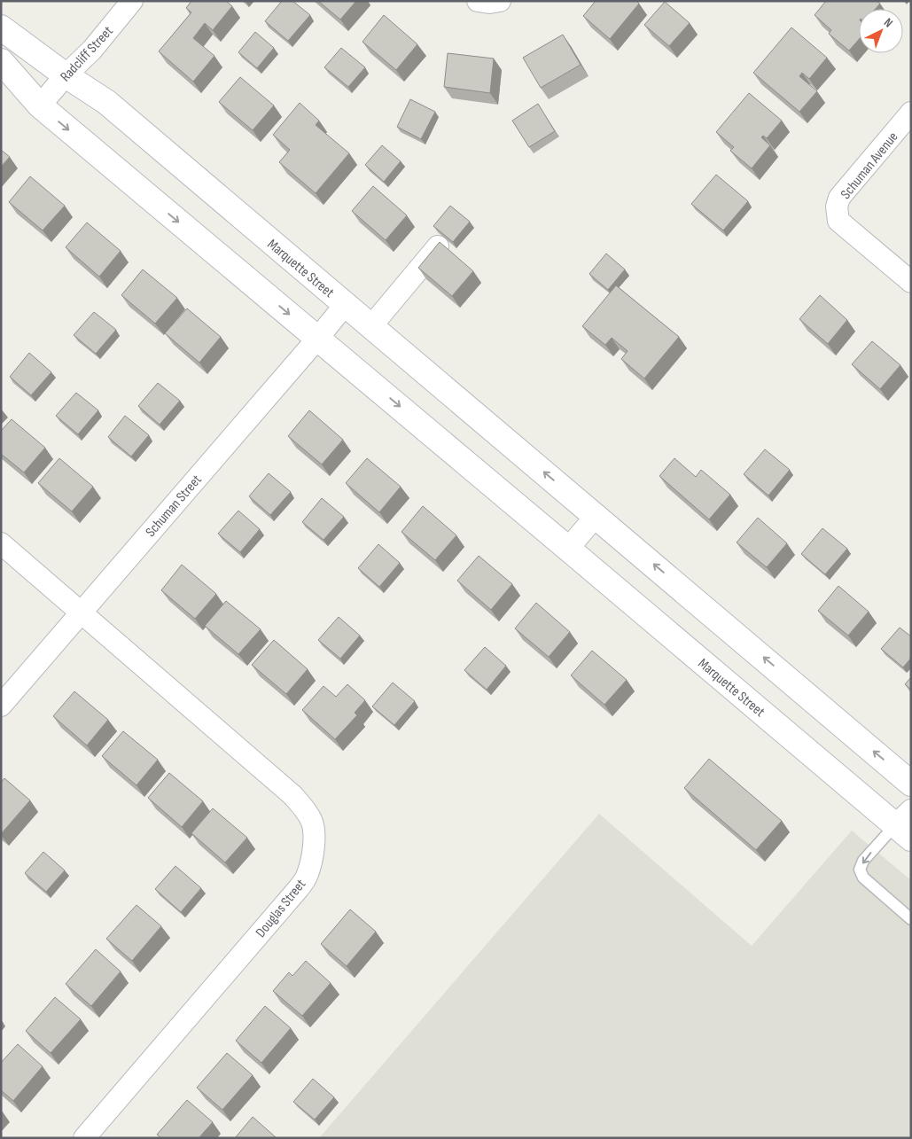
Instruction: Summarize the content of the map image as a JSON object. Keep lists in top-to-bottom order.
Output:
{
  "streets": {
    "street": [
      "Radcliff Street",
      "Schuman Avenue",
      "Marquette Street",
      "Schuman Street",
      "Douglas Street"
    ]
  },
  "crossings": [
    ["Radcliff Street", "Marquette Street"],
    ["Marquette Street", "Schuman Street"],
    ["Schuman Street", "Douglas Street"]
  ],
  "north": "top right"
}
